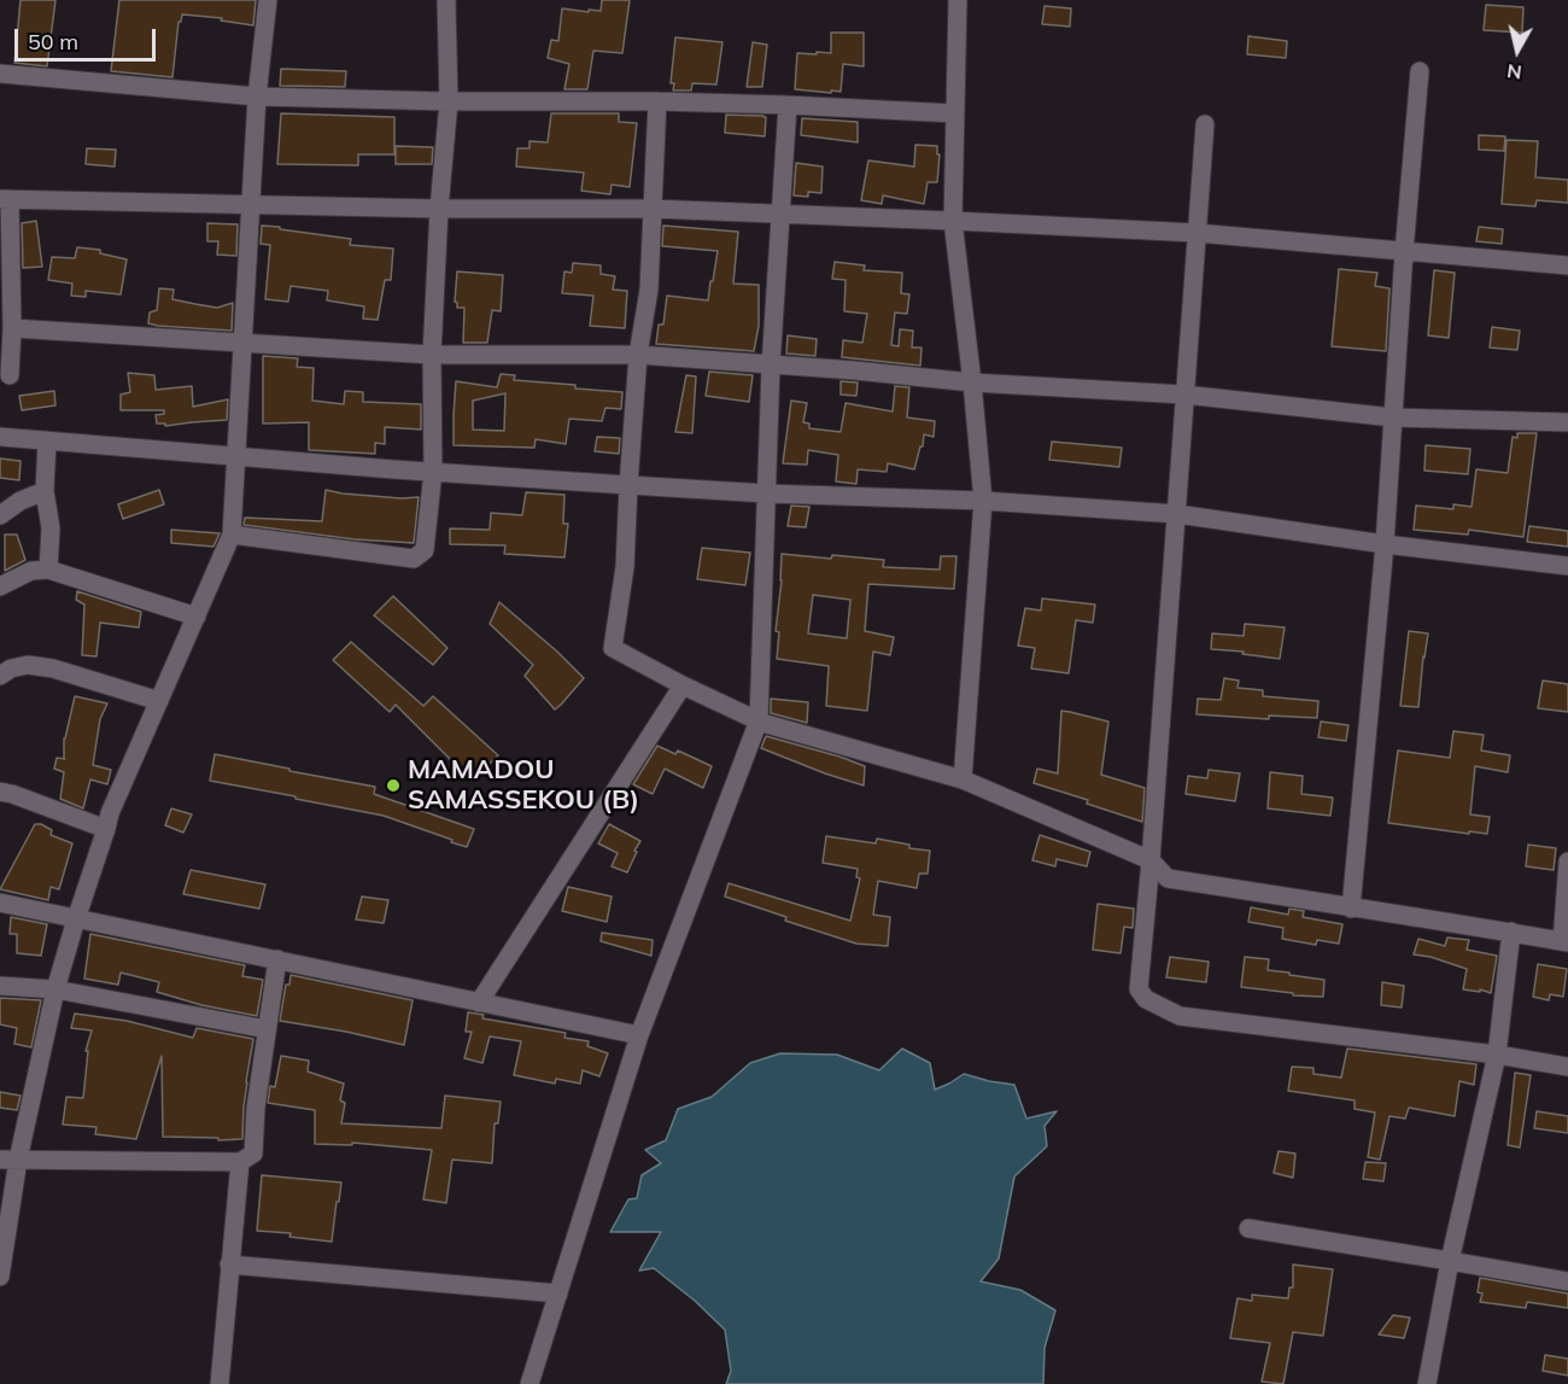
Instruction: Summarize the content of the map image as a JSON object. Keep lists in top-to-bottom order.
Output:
{
  "places": ["MAMADOU SAMASSEKOU (B)"],
  "scale_bar": "50 m",
  "north": "bottom"
}
